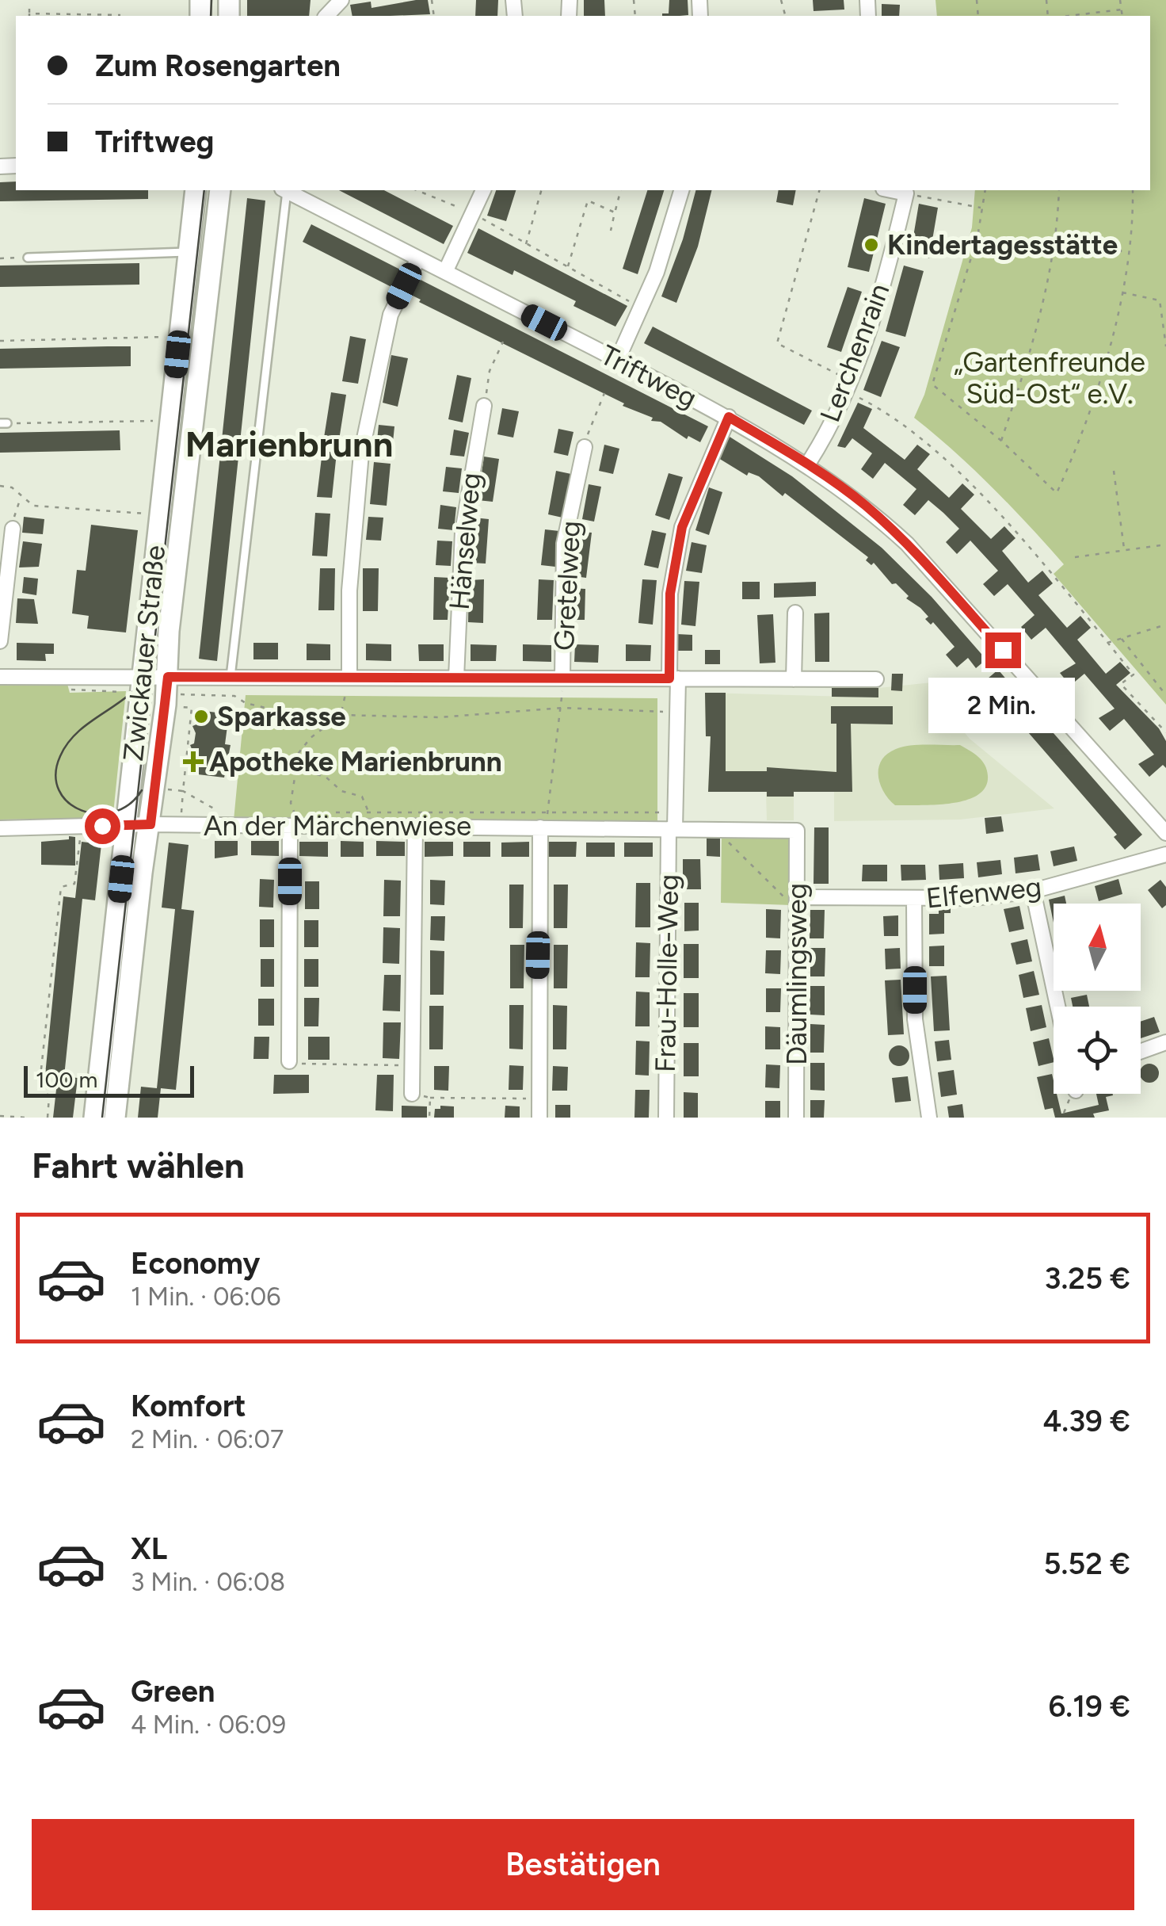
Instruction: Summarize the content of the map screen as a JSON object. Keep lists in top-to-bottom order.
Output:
{
  "streets": {
    "main road": ["Zwickauer Straße"],
    "street": [
      "Lerchenrain",
      "Triftweg",
      "Hänselweg",
      "Gretelweg",
      "An der Märchenwiese",
      "Elfenweg",
      "Frau-Holle-Weg",
      "Däumlingsweg"
    ]
  },
  "crossings": [
    ["Lerchenrain", "Triftweg"],
    ["Zwickauer Straße", "An der Märchenwiese"],
    ["An der Märchenwiese", "Frau-Holle-Weg"],
    ["An der Märchenwiese", "Däumlingsweg"],
    ["Elfenweg", "Däumlingsweg"]
  ],
  "districts": ["Marienbrunn"],
  "parks": ["„Gartenfreunde Süd-Ost“ e.V."],
  "places": {
    "other": ["Kindertagesstätte", "Sparkasse"],
    "health": ["Apotheke Marienbrunn"]
  },
  "scale_bar": "100 m",
  "north": "top",
  "page": {
    "banner": ["Zum Rosengarten", "Triftweg"],
    "bubble": "2 Min.",
    "scale": "100 m",
    "heading": "Fahrt wählen",
    "list": [
      {
        "name": "Economy",
        "note": "1 Min. · 06:06",
        "value": "3.25 €"
      },
      {
        "name": "Komfort",
        "note": "2 Min. · 06:07",
        "value": "4.39 €"
      },
      {
        "name": "XL",
        "note": "3 Min. · 06:08",
        "value": "5.52 €"
      },
      {
        "name": "Green",
        "note": "4 Min. · 06:09",
        "value": "6.19 €"
      }
    ],
    "buttons": "Bestätigen"
  }
}
